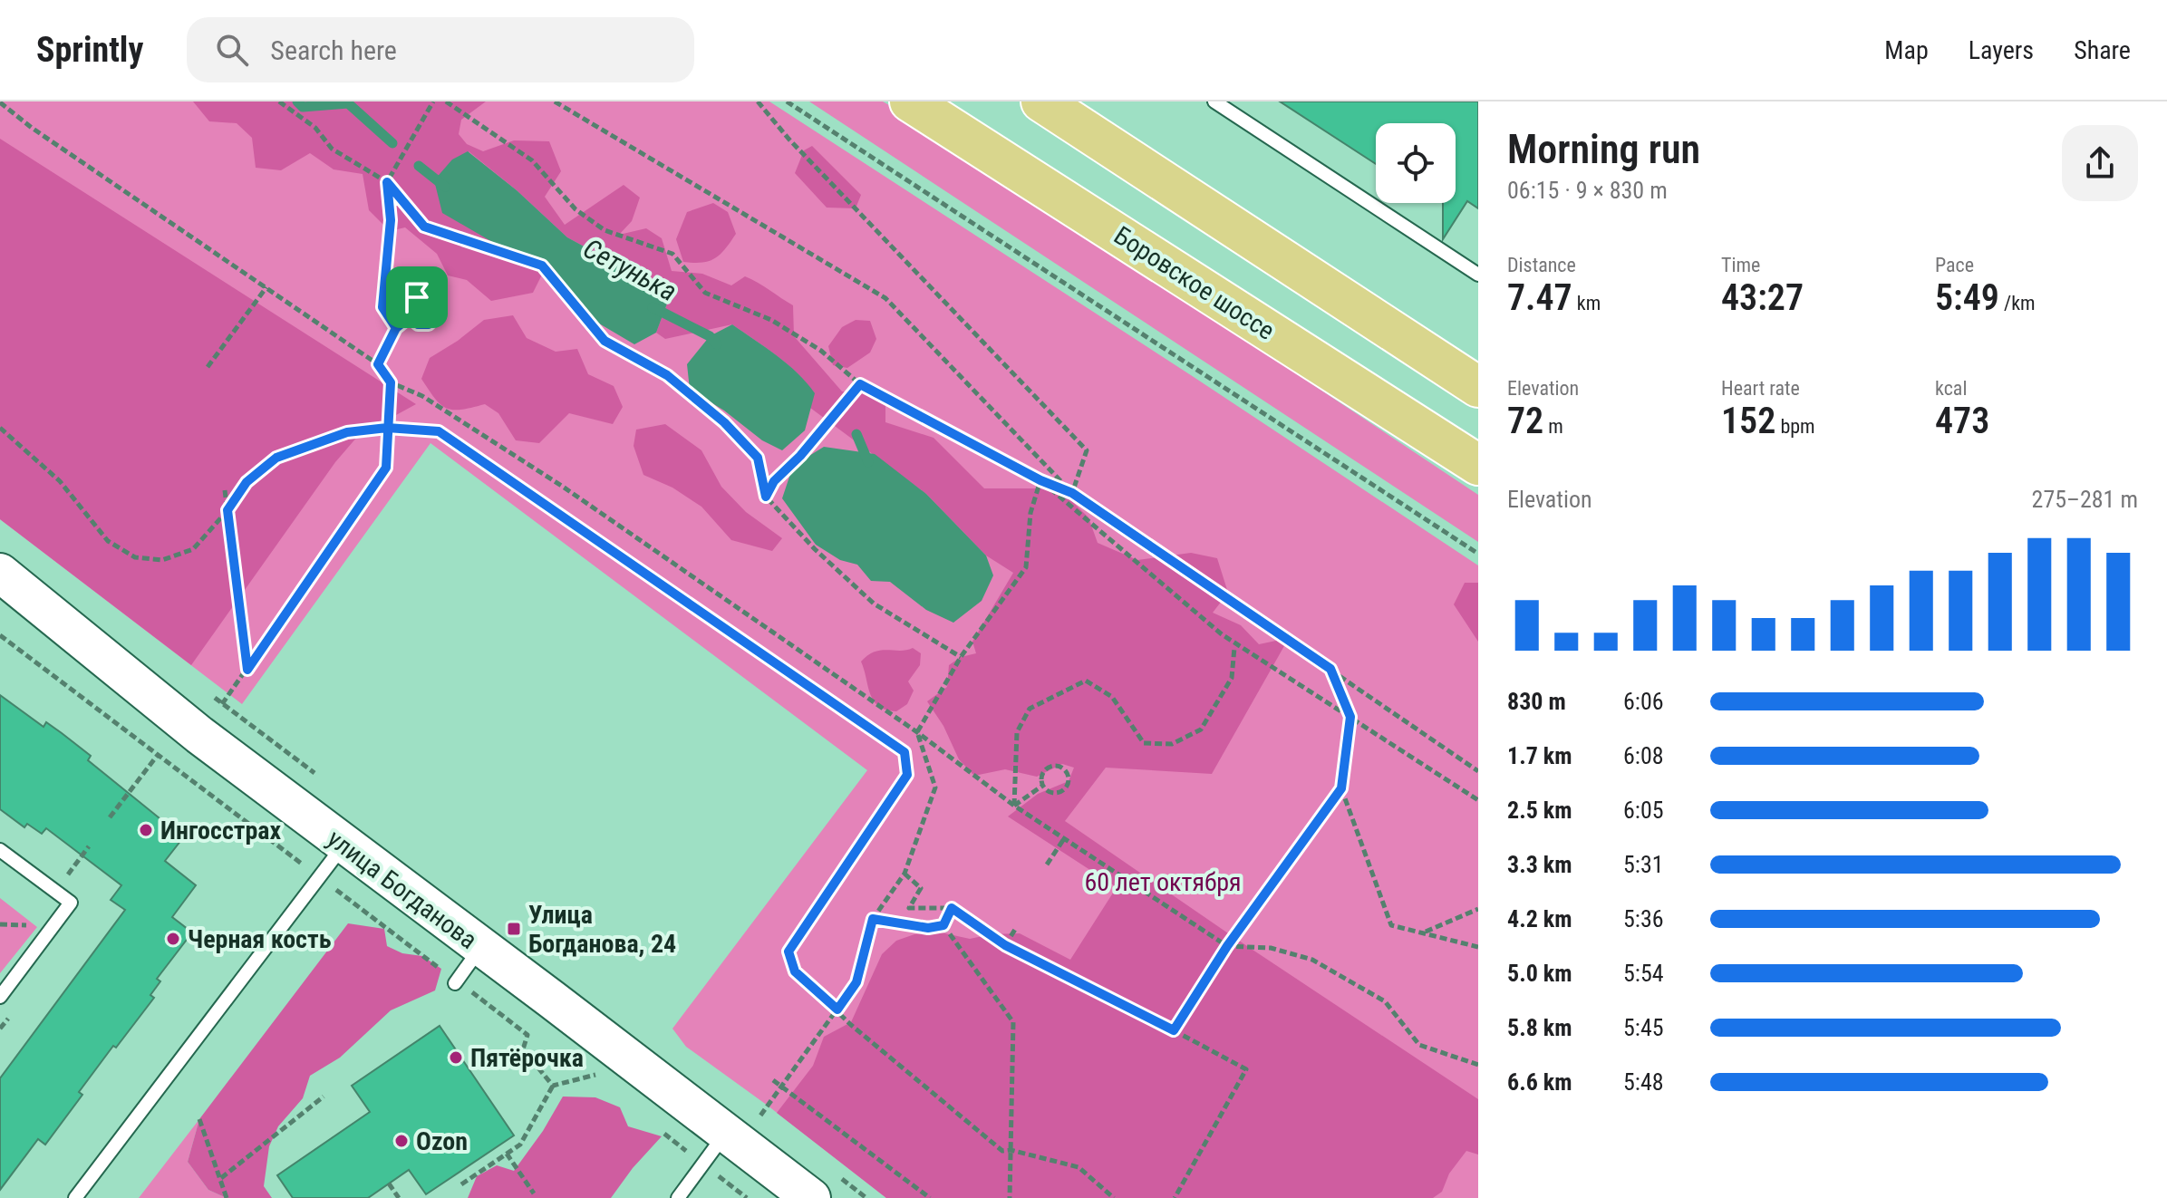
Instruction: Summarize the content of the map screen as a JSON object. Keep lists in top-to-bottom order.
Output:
{
  "streets": {
    "main road": ["Боровское шоссе"],
    "street": ["улица Богданова"]
  },
  "water": ["Сетунька"],
  "parks": ["60 лет октября"],
  "places": {
    "other": [
      "Ингосстрах",
      "Черная кость",
      "Пятёрочка",
      "Ozon"
    ],
    "transit": ["Улица Богданова, 24"]
  },
  "page": {
    "header": "Sprintly",
    "search": "Search here",
    "nav": ["Map", "Layers", "Share"],
    "heading": ["Morning run", "06:15 · 9 × 830 m"],
    "stats": [
      ["Distance", "7.47 km"],
      ["Time", "43:27"],
      ["Pace", "5:49 /km"],
      ["Elevation", "72 m"],
      ["Heart rate", "152 bpm"],
      ["kcal", "473"]
    ],
    "chart": ["Elevation", "275–281 m"],
    "list": [
      {
        "name": "830 m",
        "note": "6:06"
      },
      {
        "name": "1.7 km",
        "note": "6:08"
      },
      {
        "name": "2.5 km",
        "note": "6:05"
      },
      {
        "name": "3.3 km",
        "note": "5:31"
      },
      {
        "name": "4.2 km",
        "note": "5:36"
      },
      {
        "name": "5.0 km",
        "note": "5:54"
      },
      {
        "name": "5.8 km",
        "note": "5:45"
      },
      {
        "name": "6.6 km",
        "note": "5:48"
      }
    ]
  }
}
